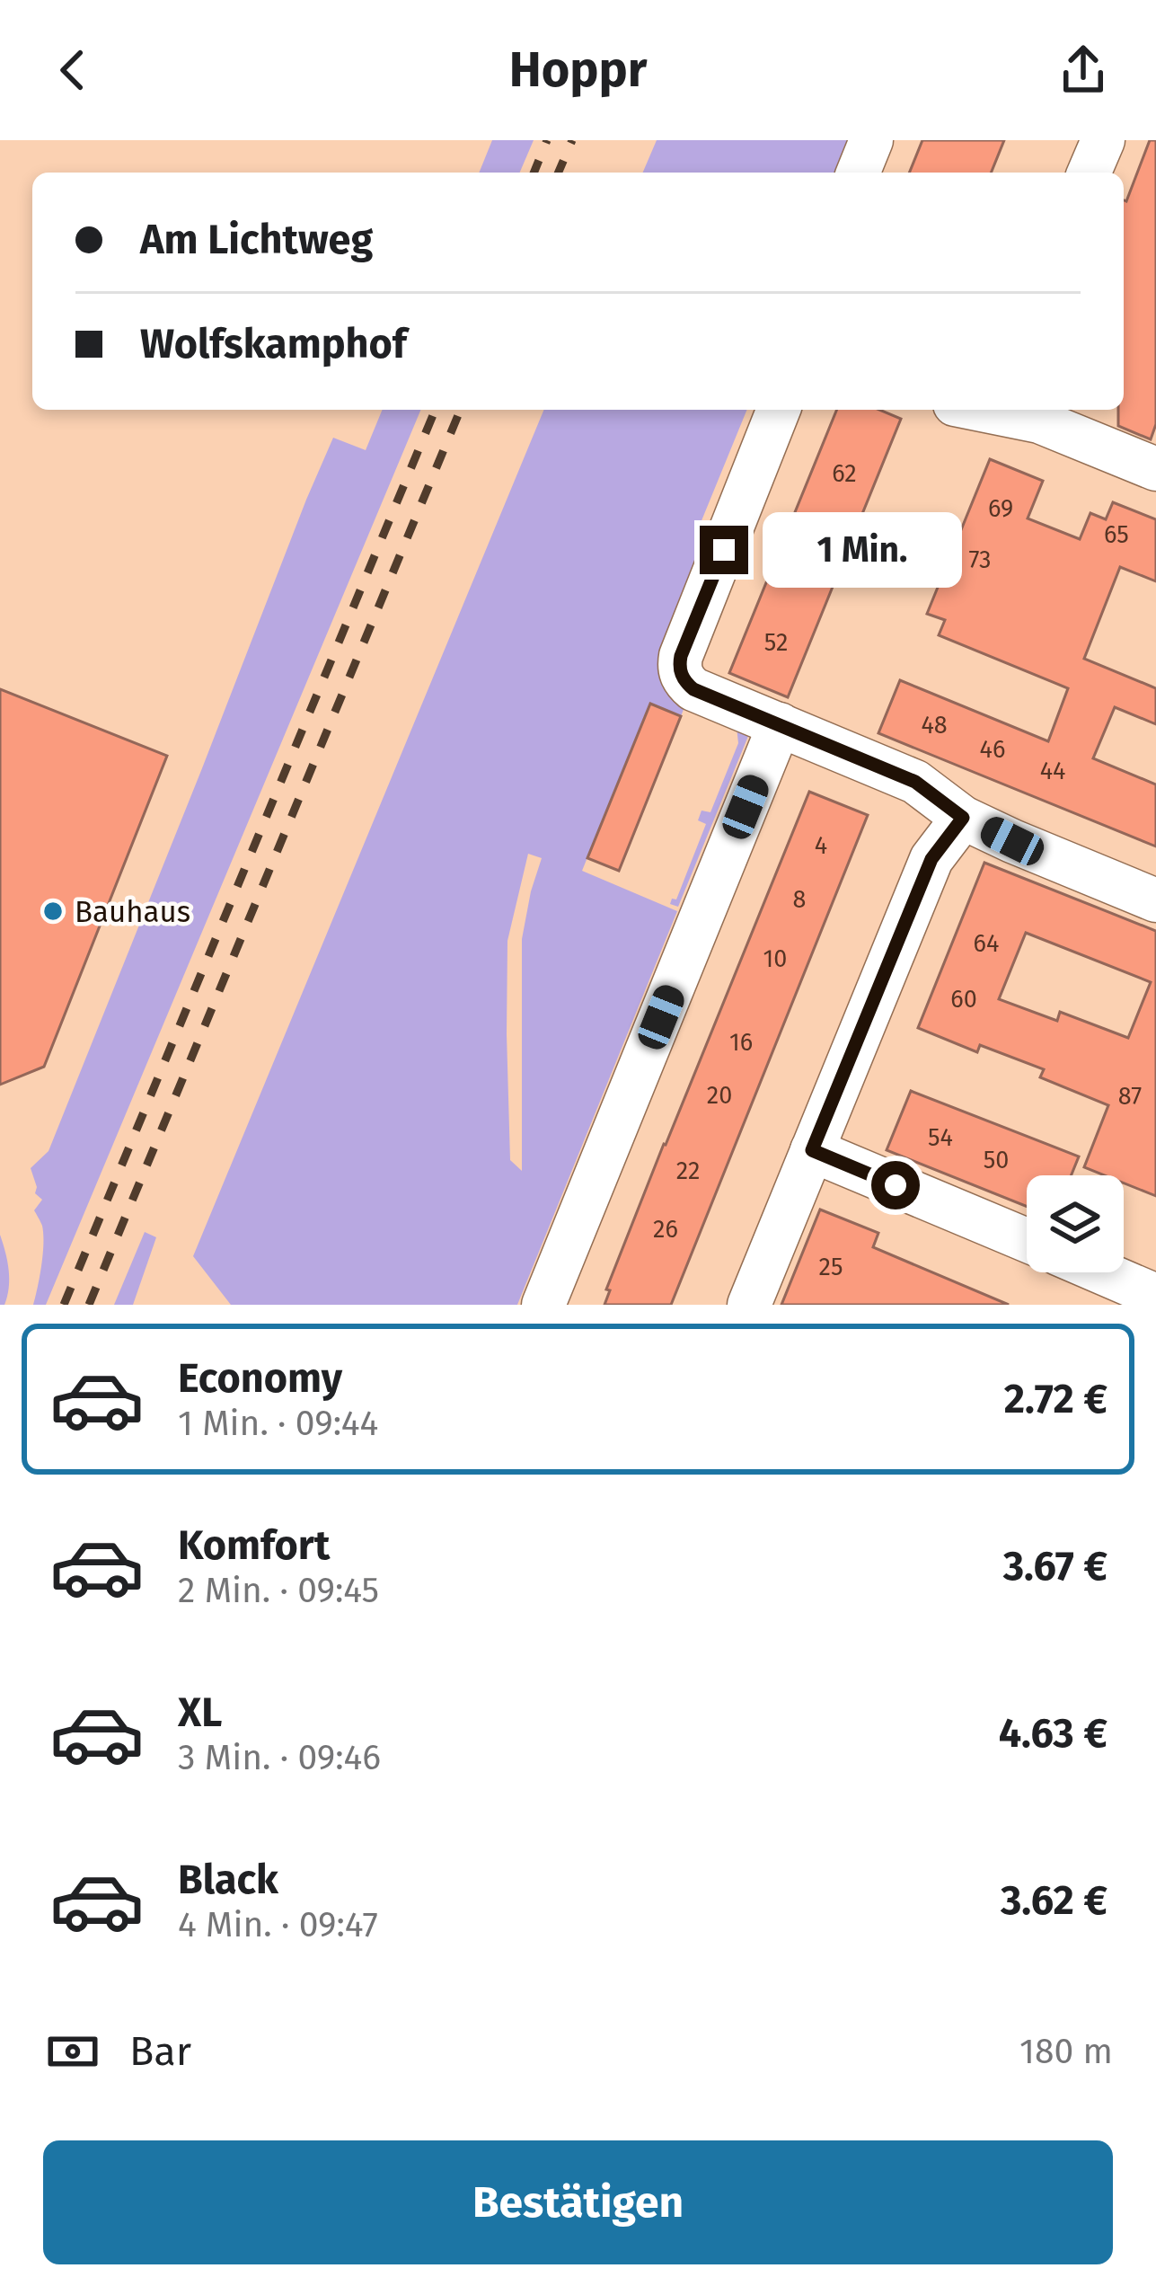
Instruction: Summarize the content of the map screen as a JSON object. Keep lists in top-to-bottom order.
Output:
{
  "places": ["Bauhaus"],
  "house_numbers": [
    "62",
    "69",
    "65",
    "73",
    "52",
    "48",
    "46",
    "44",
    "4",
    "8",
    "64",
    "10",
    "60",
    "16",
    "20",
    "87",
    "54",
    "50",
    "22",
    "26",
    "25"
  ],
  "page": {
    "header": "Hoppr",
    "banner": ["Am Lichtweg", "Wolfskamphof"],
    "bubble": "1 Min.",
    "list": [
      {
        "name": "Economy",
        "note": "1 Min. · 09:44",
        "value": "2.72 €"
      },
      {
        "name": "Komfort",
        "note": "2 Min. · 09:45",
        "value": "3.67 €"
      },
      {
        "name": "XL",
        "note": "3 Min. · 09:46",
        "value": "4.63 €"
      },
      {
        "name": "Black",
        "note": "4 Min. · 09:47",
        "value": "3.62 €"
      }
    ],
    "pay": ["Bar", "180 m"],
    "buttons": "Bestätigen"
  }
}
